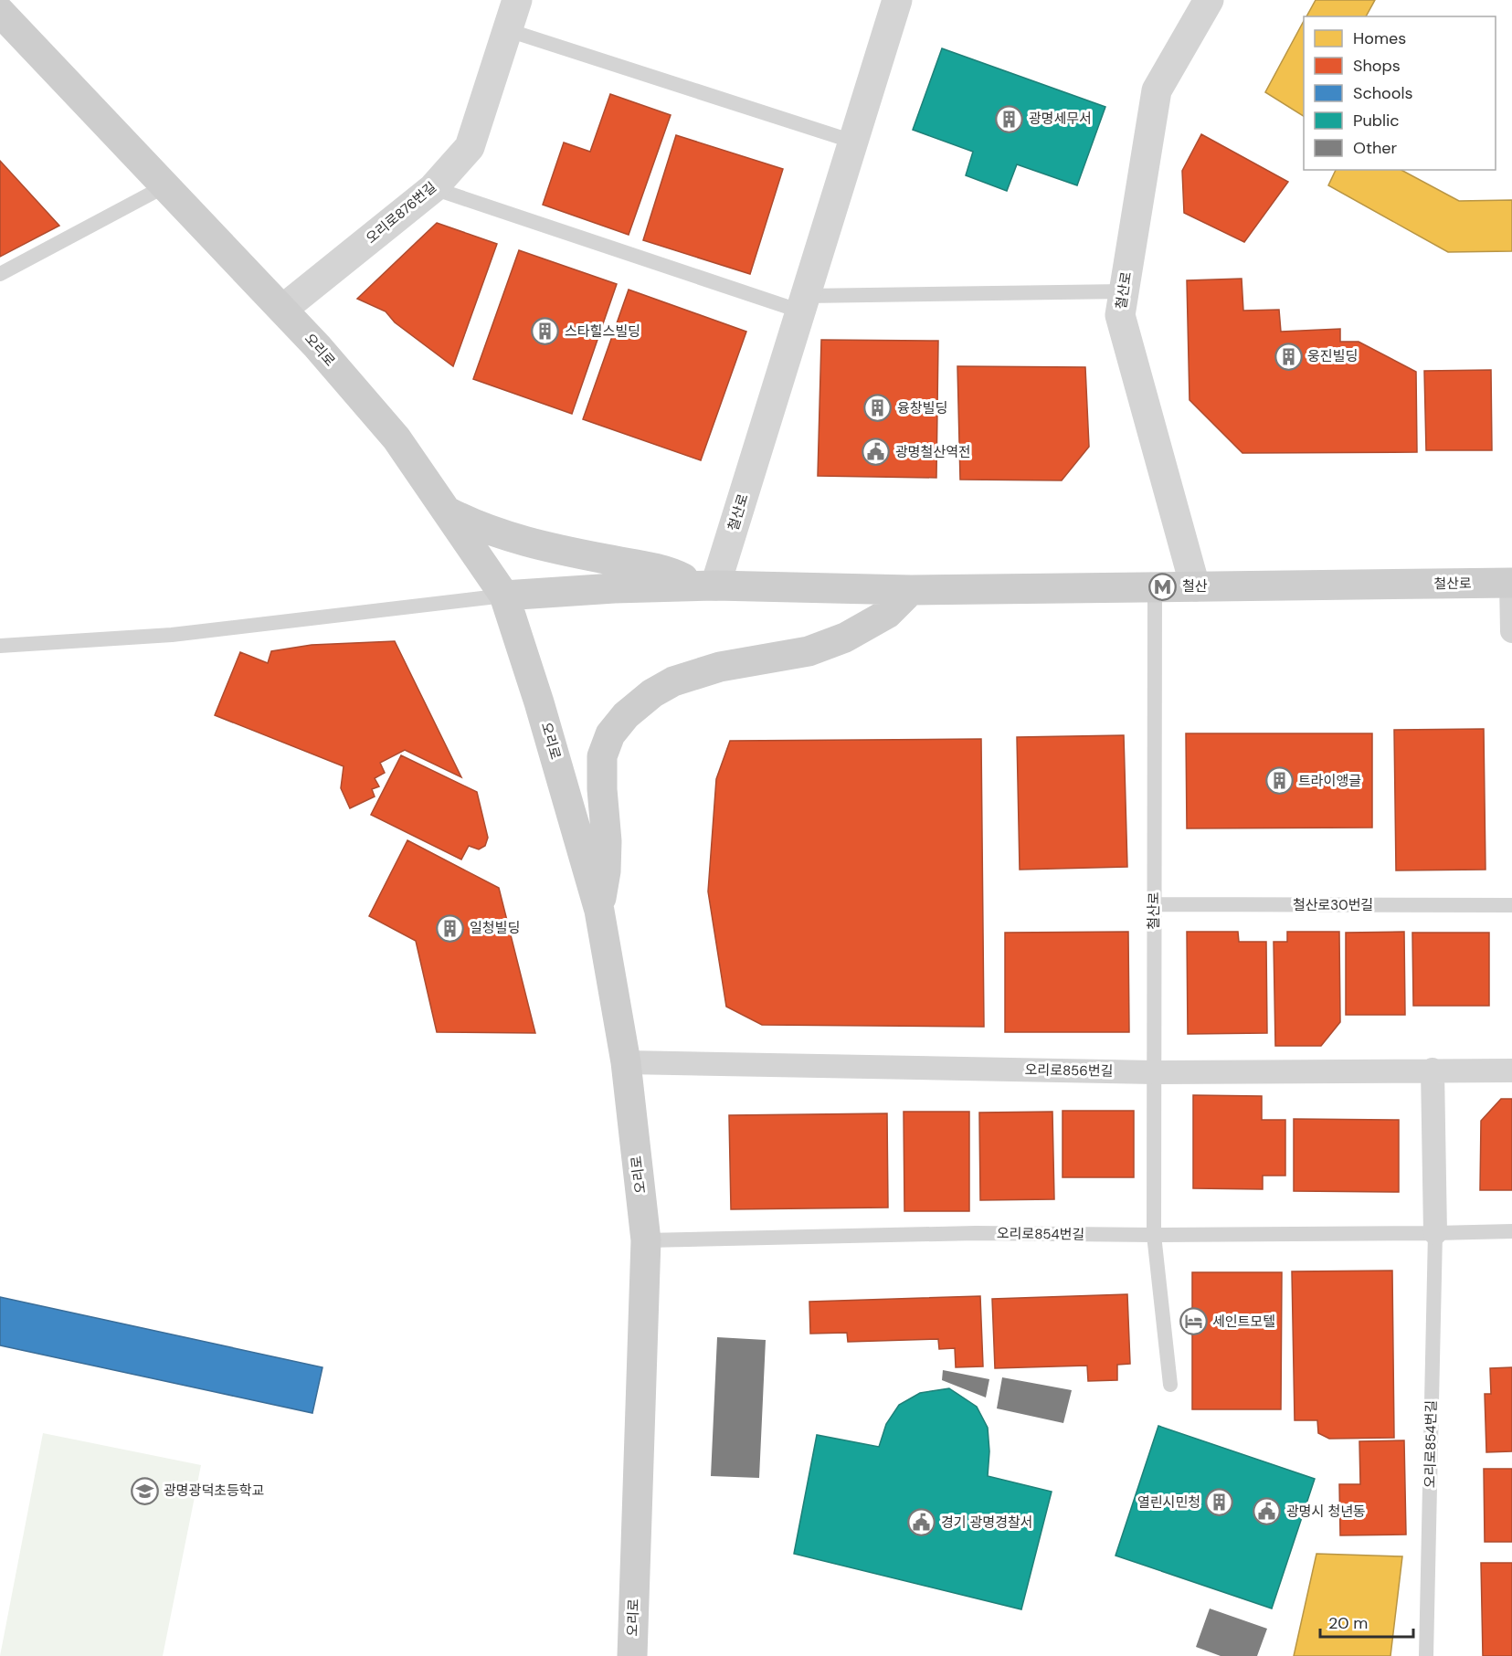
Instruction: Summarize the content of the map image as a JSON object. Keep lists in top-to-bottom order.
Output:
{
  "streets": {
    "main road": ["철산로", "오리로"],
    "street": ["오리로876번길", "오리로856번길"],
    "lane": ["철산로30번길", "오리로854번길"]
  },
  "crossings": [
    ["오리로876번길", "오리로"],
    ["철산로", "오리로"],
    ["철산로", "철산로30번길"],
    ["철산로", "오리로856번길"],
    ["철산로", "오리로854번길"],
    ["오리로", "오리로856번길"],
    ["오리로", "오리로854번길"]
  ],
  "places": {
    "building": [
      "광명세무서",
      "스타힐스빌딩",
      "웅진빌딩",
      "융창빌딩",
      "트라이앵글",
      "일청빌딩",
      "열린시민청"
    ],
    "public building": ["광명철산역전", "광명시 청년동", "경기 광명경찰서"],
    "metro station": ["철산"],
    "hotel": ["세인트모텔"],
    "school or university": ["광명광덕초등학교"]
  },
  "legend": [
    "Homes",
    "Shops",
    "Schools",
    "Public",
    "Other"
  ],
  "scale_bar": "20 m"
}
